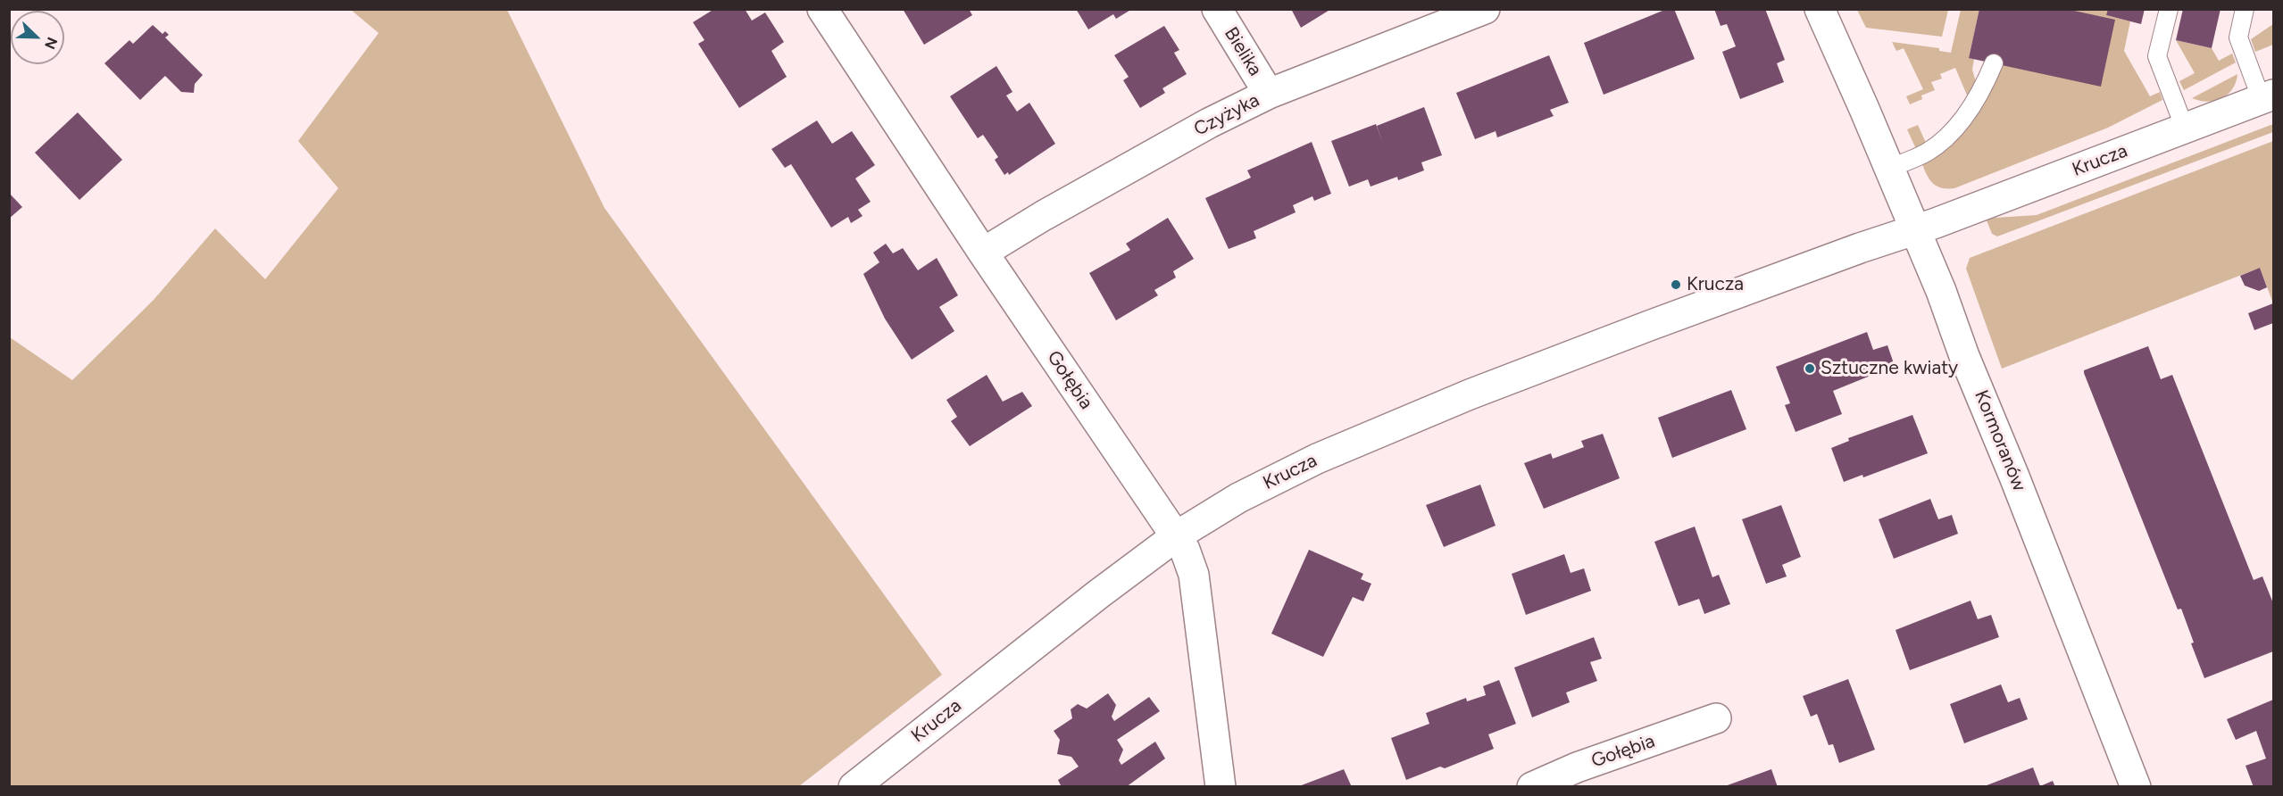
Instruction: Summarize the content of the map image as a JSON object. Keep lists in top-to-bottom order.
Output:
{
  "streets": {
    "street": [
      "Bielika",
      "Czyżyka",
      "Krucza",
      "Gołębia",
      "Kormoranów"
    ]
  },
  "crossings": [
    ["Bielika", "Czyżyka"],
    ["Czyżyka", "Gołębia"],
    ["Krucza", "Gołębia"],
    ["Krucza", "Kormoranów"]
  ],
  "places": ["Krucza", "Sztuczne kwiaty"],
  "north": "bottom right"
}
